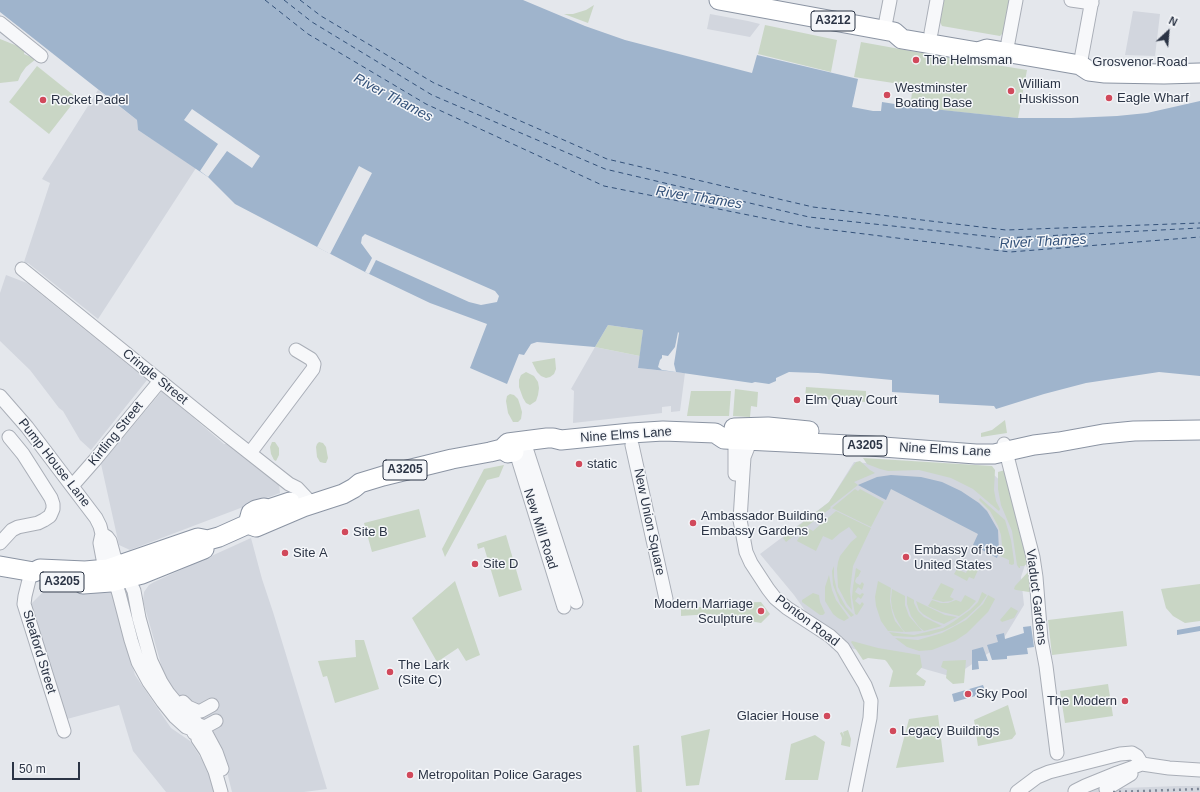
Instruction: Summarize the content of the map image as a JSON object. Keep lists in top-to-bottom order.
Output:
{
  "streets": {
    "highway": [
      "A3212",
      "Grosvenor Road",
      "Nine Elms Lane",
      "A3205"
    ],
    "street": [
      "Cringle Street",
      "Kirtling Street",
      "Pump House Lane",
      "New Union Square",
      "New Mill Road",
      "Viaduct Gardens",
      "Ponton Road",
      "Sleaford Street"
    ]
  },
  "crossings": [
    ["Cringle Street", "Kirtling Street"],
    ["Cringle Street", "Nine Elms Lane"],
    ["Cringle Street", "A3205"],
    ["Kirtling Street", "Pump House Lane"],
    ["Nine Elms Lane", "A3205"],
    ["Nine Elms Lane", "New Mill Road"],
    ["Nine Elms Lane", "Viaduct Gardens"],
    ["Nine Elms Lane", "Ponton Road"],
    ["A3205", "Pump House Lane"],
    ["A3205", "Sleaford Street"]
  ],
  "water": ["River Thames"],
  "places": [
    "The Helmsman",
    "William Huskisson",
    "Westminster Boating Base",
    "Eagle Wharf",
    "Rocket Padel",
    "Elm Quay Court",
    "static",
    "Ambassador Building, Embassy Gardens",
    "Site B",
    "Site A",
    "Embassy of the United States",
    "Site D",
    "Modern Marriage Sculpture",
    "The Lark (Site C)",
    "Sky Pool",
    "The Modern",
    "Glacier House",
    "Legacy Buildings",
    "Metropolitan Police Garages"
  ],
  "scale_bar": "50 m",
  "north": "top right"
}
